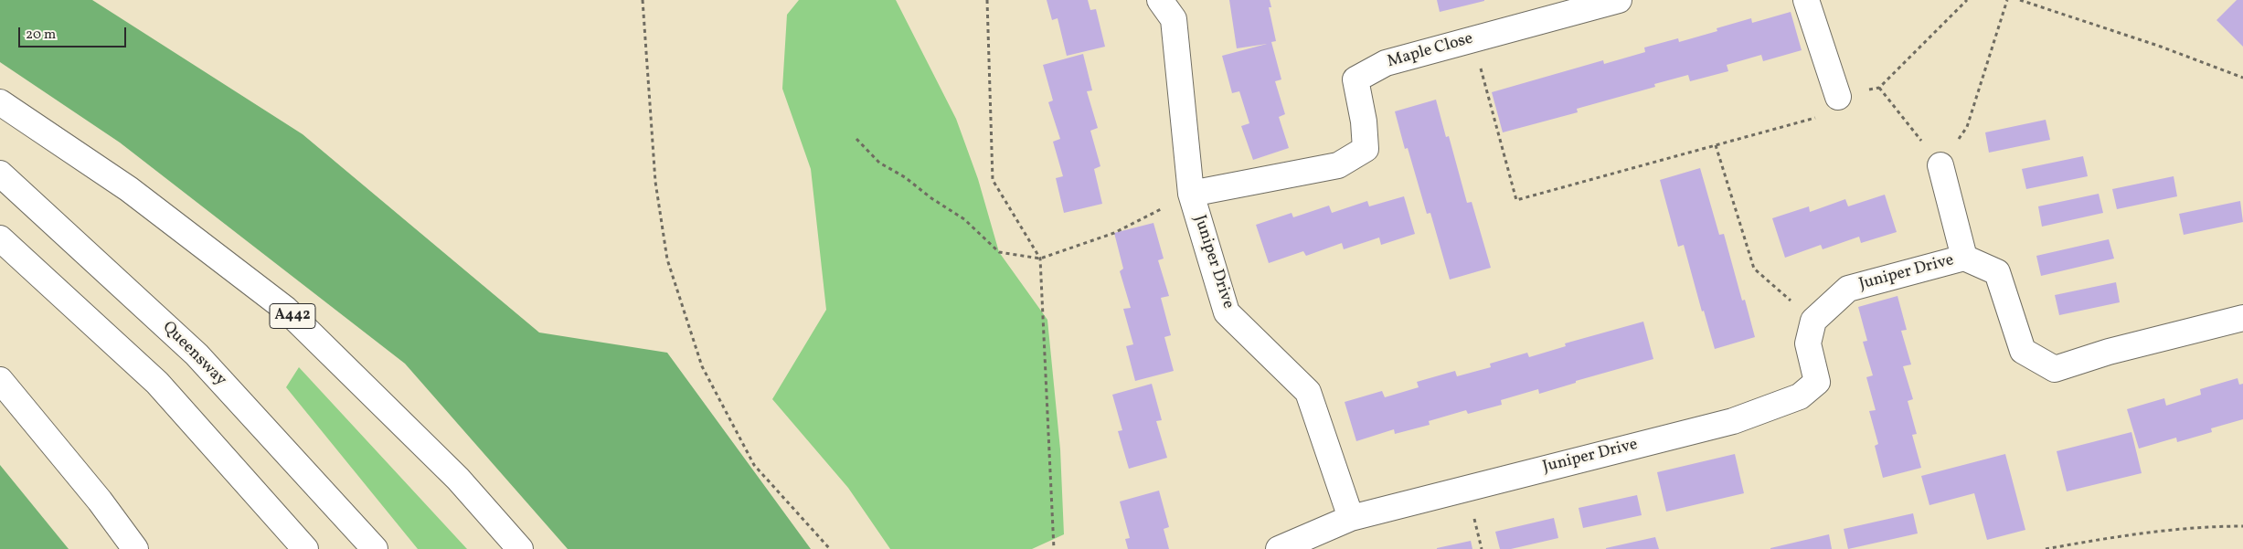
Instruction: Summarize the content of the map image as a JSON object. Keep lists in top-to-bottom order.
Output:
{
  "streets": {
    "main road": [
      "Maple Close",
      "Juniper Drive",
      "A442",
      "Queensway"
    ]
  },
  "crossings": [
    ["Maple Close", "Juniper Drive"]
  ],
  "scale_bar": "20 m"
}
